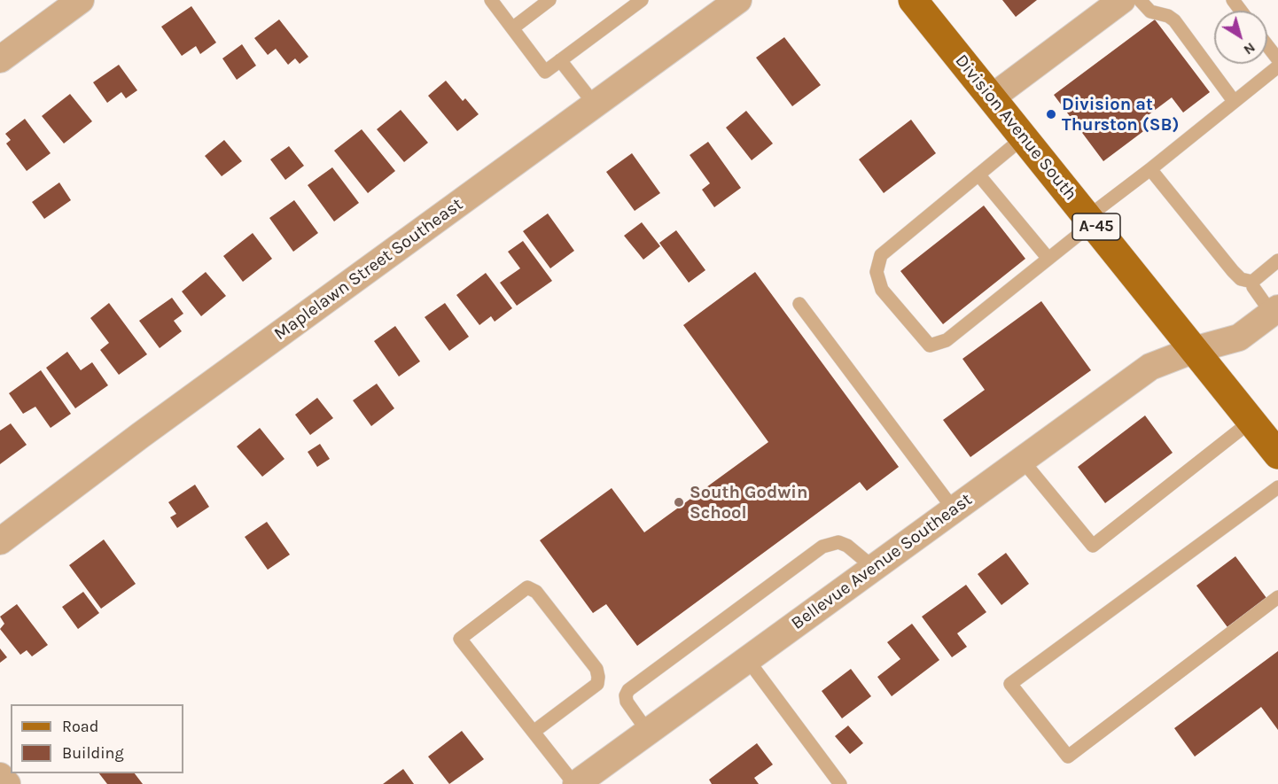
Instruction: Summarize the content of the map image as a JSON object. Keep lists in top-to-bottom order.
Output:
{
  "streets": {
    "main road": ["Division Avenue South", "A-45"],
    "street": ["Maplelawn Street Southeast", "Bellevue Avenue Southeast"]
  },
  "crossings": [
    ["Division Avenue South", "Bellevue Avenue Southeast"]
  ],
  "places": ["Division at Thurston (SB)", "South Godwin School"],
  "legend": ["Road", "Building"],
  "north": "bottom right"
}
